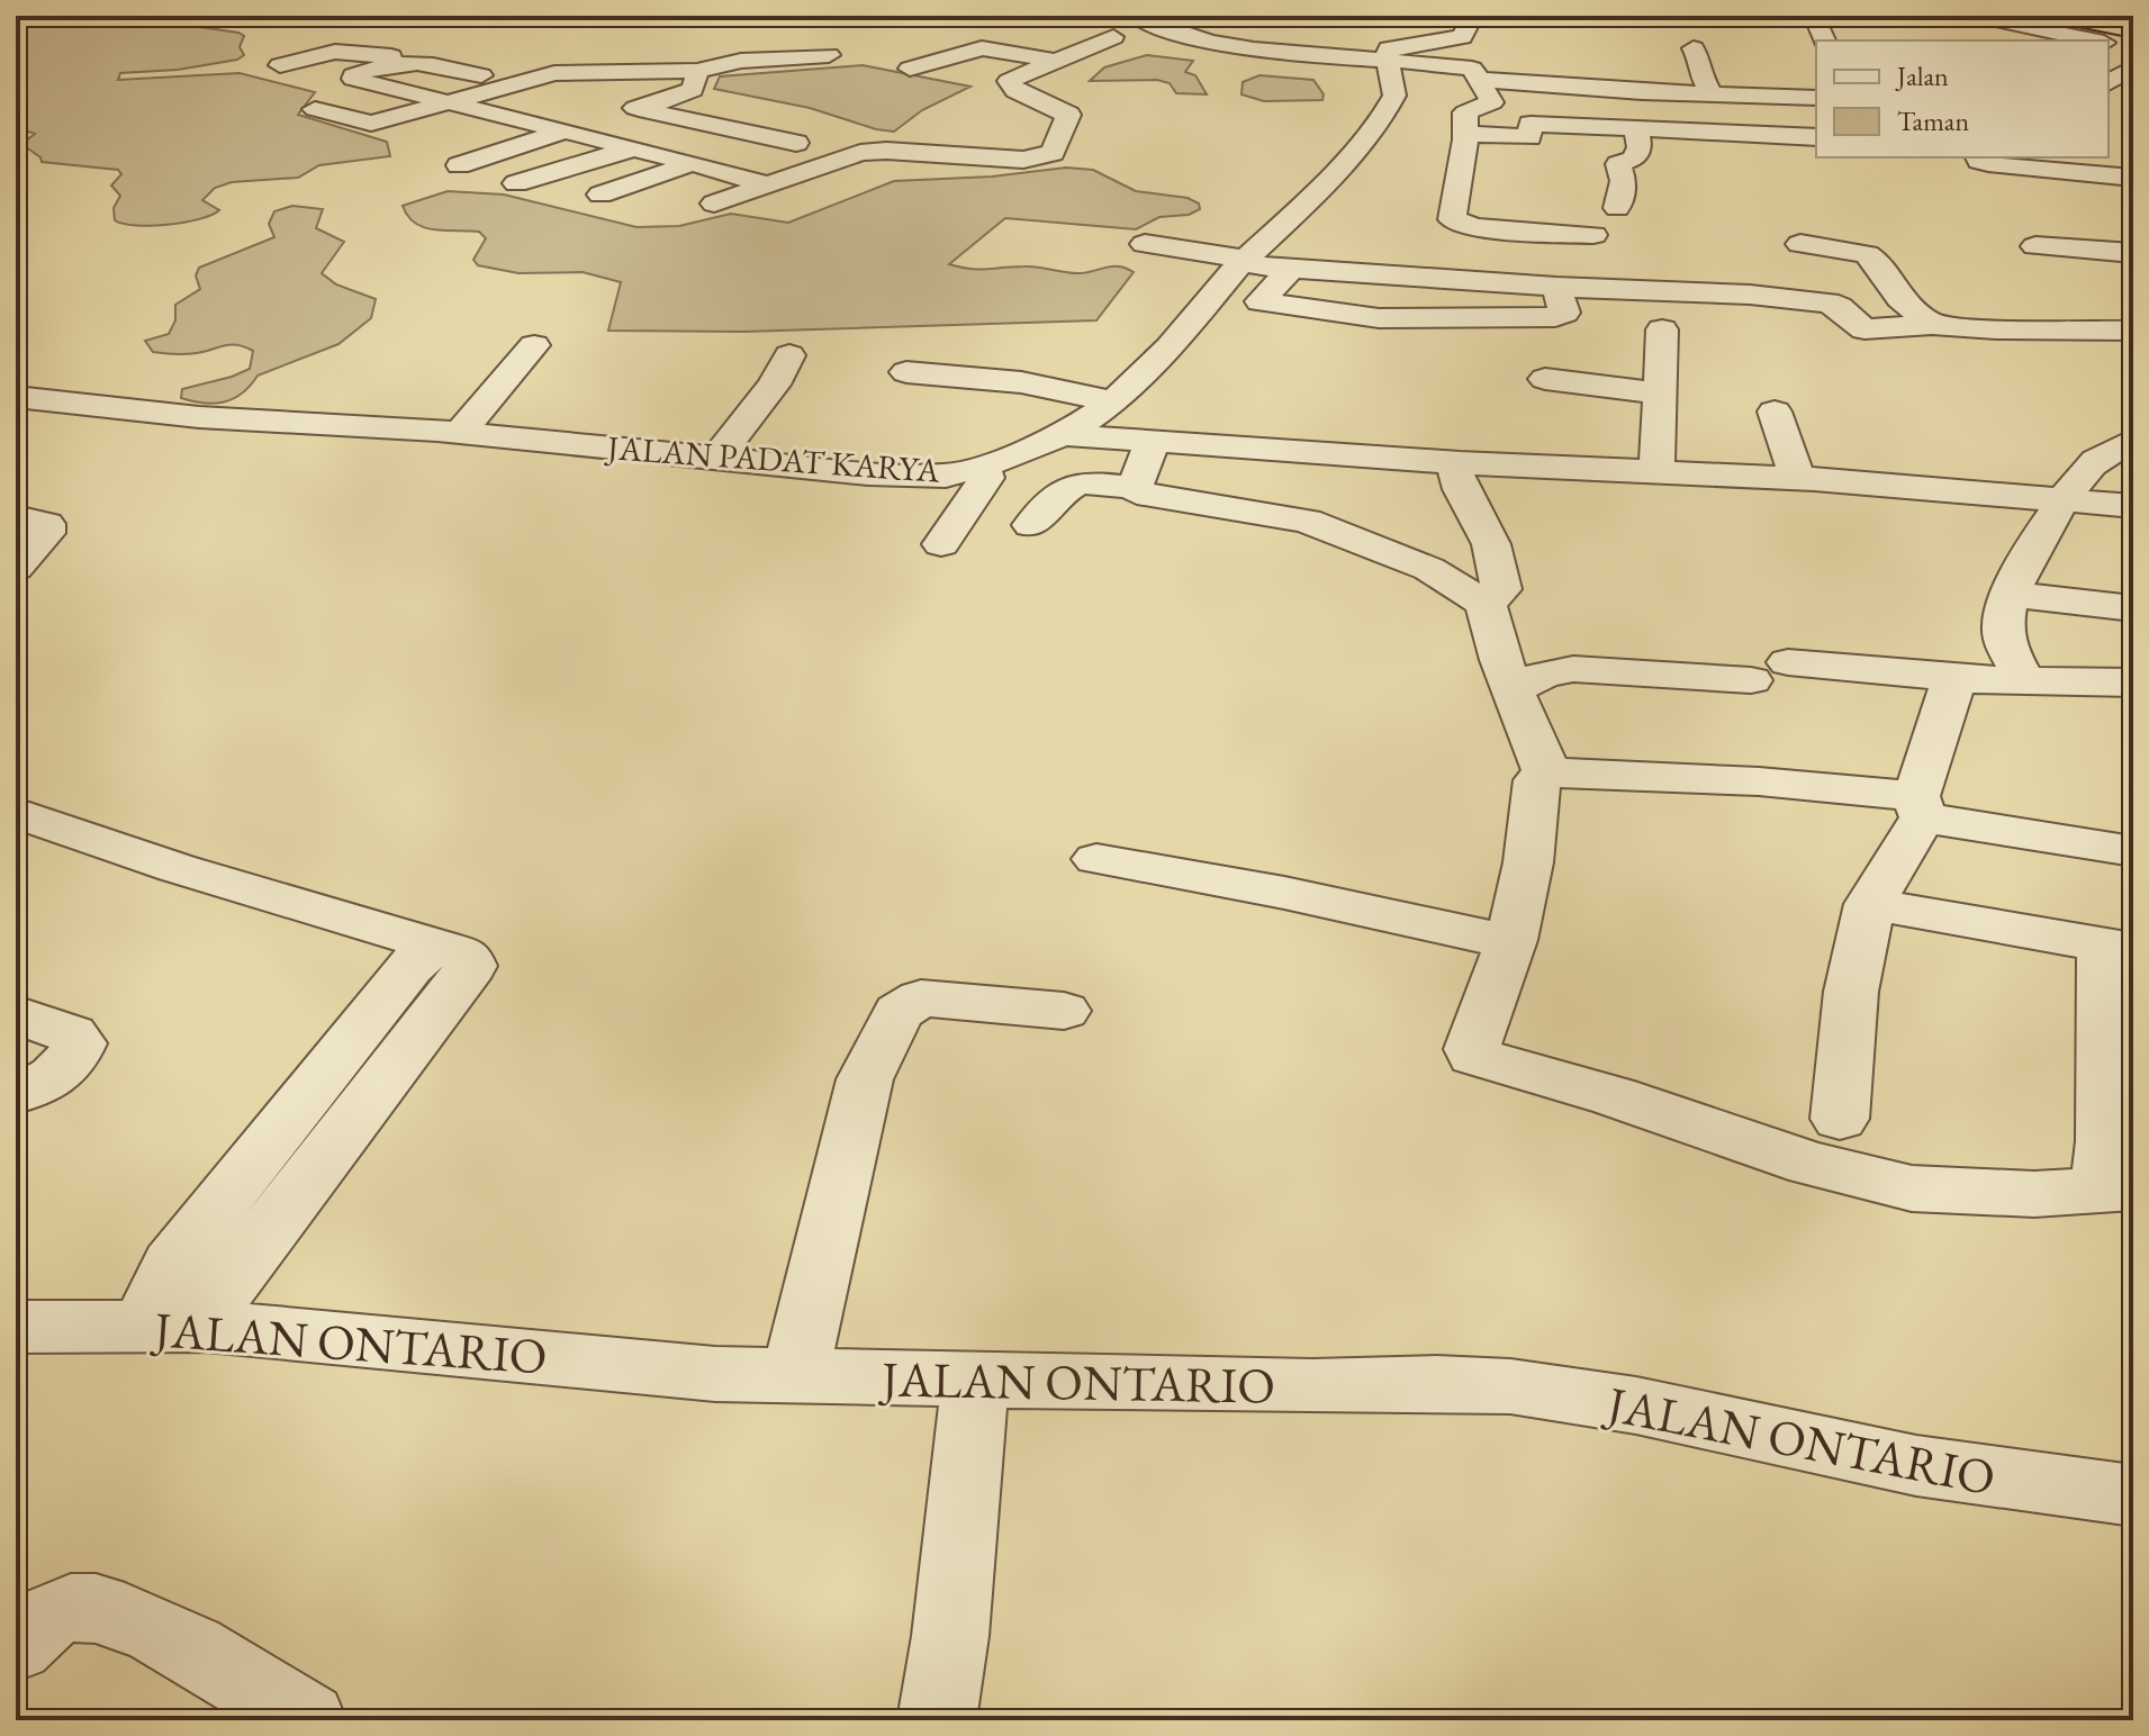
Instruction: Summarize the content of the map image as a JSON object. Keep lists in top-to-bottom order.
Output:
{
  "streets": {
    "street": ["JALAN PADAT KARYA", "JALAN ONTARIO"]
  },
  "legend": ["Jalan", "Taman"]
}
